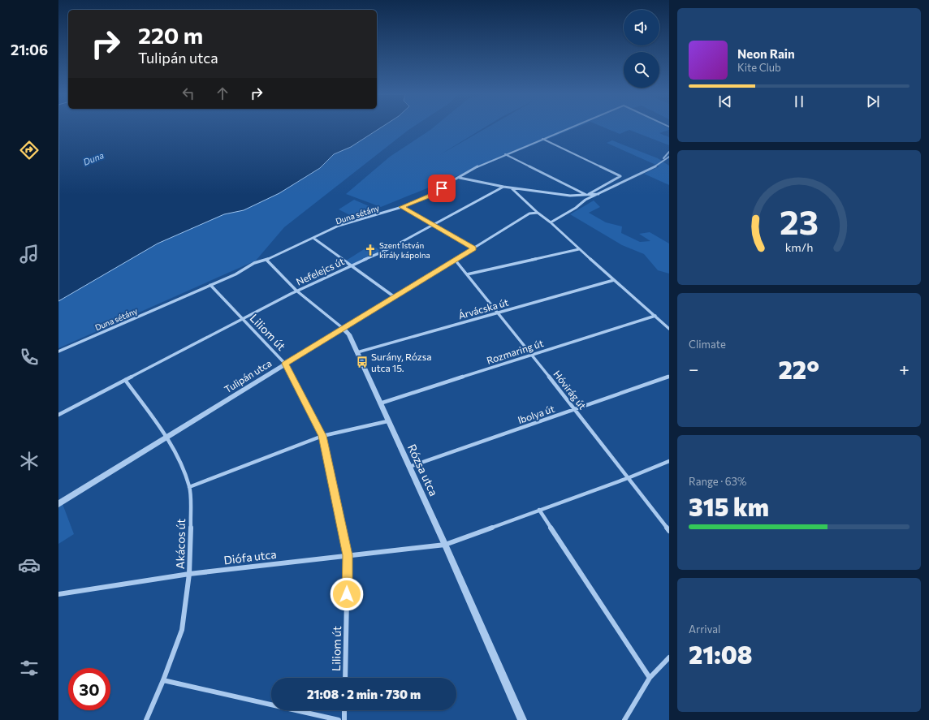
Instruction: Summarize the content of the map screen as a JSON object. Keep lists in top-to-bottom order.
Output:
{
  "streets": {
    "street": [
      "Duna sétány",
      "Nefelejcs út",
      "Árvácska út",
      "Liliom út",
      "Rozmaring út",
      "Tulipán utca",
      "Hóvirág út",
      "Ibolya út",
      "Rózsa utca",
      "Akácos út",
      "Diófa utca"
    ]
  },
  "crossings": [
    ["Duna sétány", "Liliom út"],
    ["Duna sétány", "Rózsa utca"],
    ["Nefelejcs út", "Liliom út"],
    ["Nefelejcs út", "Rózsa utca"],
    ["Nefelejcs út", "Akácos út"],
    ["Árvácska út", "Hóvirág út"],
    ["Árvácska út", "Rózsa utca"],
    ["Liliom út", "Tulipán utca"],
    ["Liliom út", "Diófa utca"],
    ["Rozmaring út", "Hóvirág út"],
    ["Rozmaring út", "Rózsa utca"],
    ["Tulipán utca", "Hóvirág út"],
    ["Tulipán utca", "Rózsa utca"],
    ["Tulipán utca", "Akácos út"],
    ["Hóvirág út", "Ibolya út"],
    ["Hóvirág út", "Diófa utca"],
    ["Ibolya út", "Rózsa utca"],
    ["Rózsa utca", "Diófa utca"],
    ["Akácos út", "Diófa utca"]
  ],
  "water": ["Duna"],
  "places": {
    "church": ["Szent István király kápolna"],
    "bus stop": ["Surány, Rózsa utca 15."]
  },
  "page": {
    "tabs": "21:06",
    "turn": ["220 m", "Tulipán utca"],
    "song": ["Neon Rain", "Kite Club"],
    "tile": [
      "Climate",
      ["Range · 63%", "315 km"],
      ["Arrival", "21:08"]
    ],
    "heat": ["−", "22°", "+"],
    "limit": "30",
    "trip": "21:08 · 2 min · 730 m",
    "gauge": ["23", "km/h"]
  }
}
